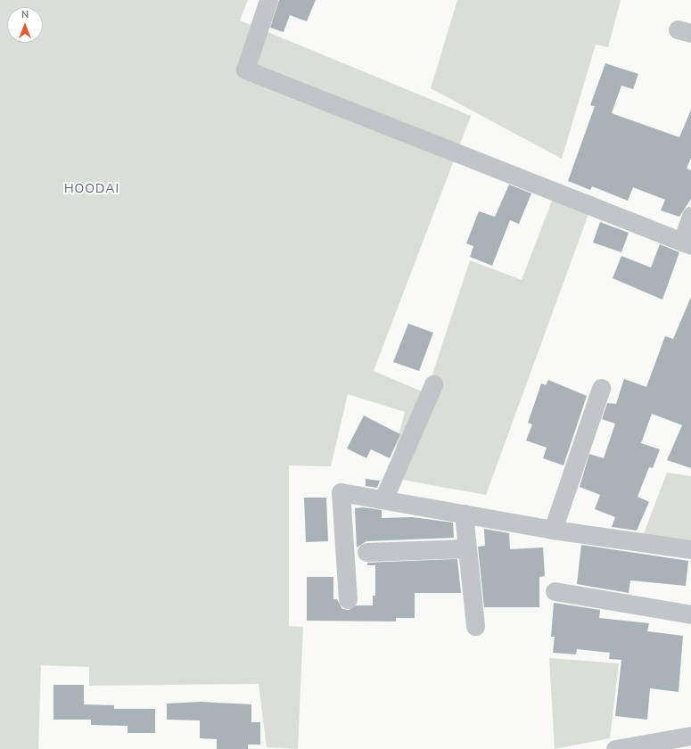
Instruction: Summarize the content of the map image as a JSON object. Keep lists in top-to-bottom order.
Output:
{
  "districts": ["HOODAI"],
  "north": "top"
}
